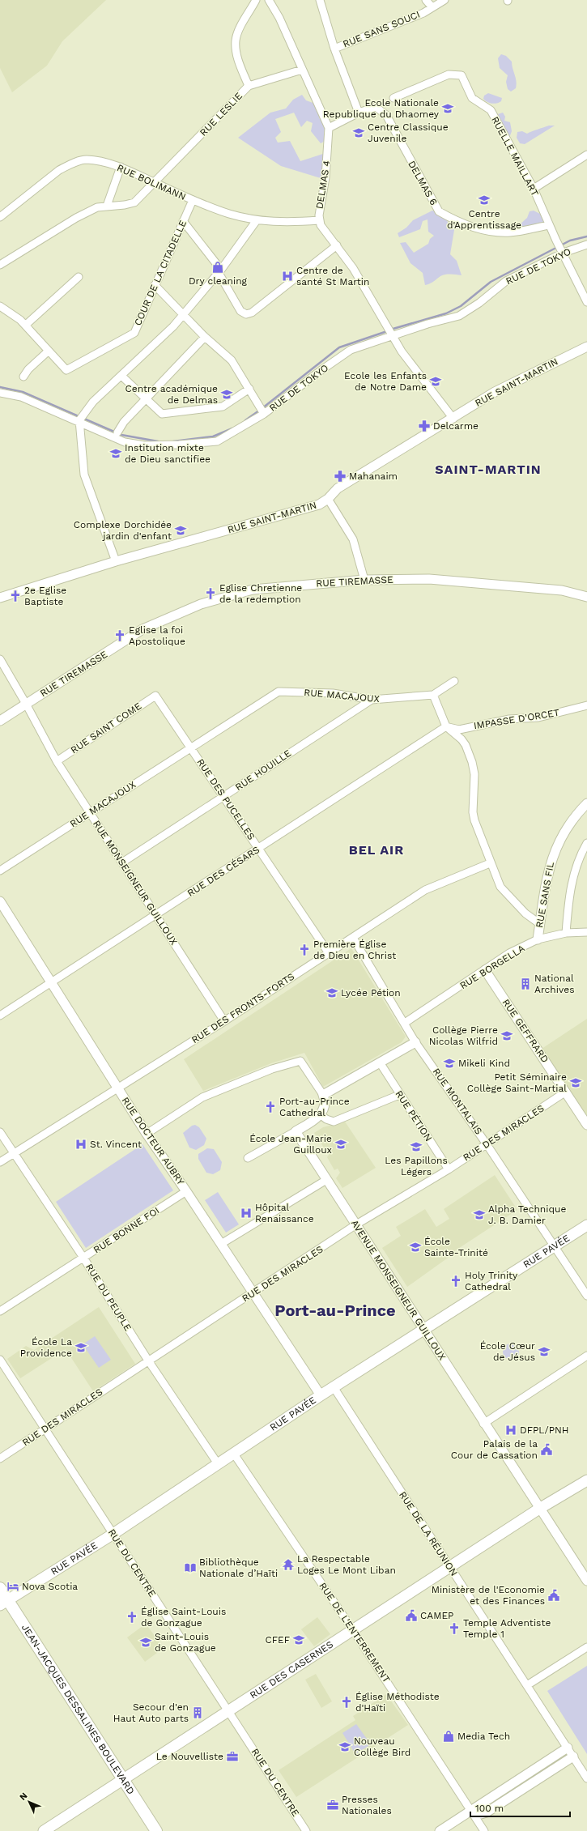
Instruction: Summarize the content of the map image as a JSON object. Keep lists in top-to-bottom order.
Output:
{
  "streets": {
    "main road": ["RUE PAVÉE", "RUE DES CASERNES", "JEAN-JACQUES DESSALINES BOULEVARD"],
    "street": [
      "RUE SANS SOUCI",
      "RUE LESLIE",
      "RUELLE MAILLART",
      "RUE BOLIMANN",
      "DELMAS 6",
      "DELMAS 4",
      "RUE DE TOKYO",
      "COUR DE LA CITADELLE",
      "RUE SAINT-MARTIN",
      "RUE TIREMASSE",
      "RUE MACAJOUX",
      "IMPASSE D'ORCET",
      "RUE SAINT COME",
      "RUE HOUILLE",
      "RUE DES PUCELLES",
      "RUE DES CÉSARS",
      "RUE MONSEIGNEUR GUILLOUX",
      "RUE SANS FIL",
      "RUE BORGELLA",
      "RUE DES FRONTS-FORTS",
      "RUE GEFFRARD",
      "RUE MONTALAIS",
      "RUE PÉTION",
      "RUE DES MIRACLES",
      "RUE DOCTEUR AUBRY",
      "RUE BONNE FOI",
      "AVENUE MONSEIGNEUR GUILLOUX",
      "RUE DU PEUPLE",
      "RUE DE LA RÉUNION",
      "RUE DU CENTRE",
      "RUE DE L'ENTERREMENT"
    ]
  },
  "crossings": [
    ["RUE LESLIE", "RUE BOLIMANN"],
    ["RUE LESLIE", "DELMAS 4"],
    ["RUELLE MAILLART", "DELMAS 6"],
    ["RUELLE MAILLART", "RUE DE TOKYO"],
    ["RUE BOLIMANN", "DELMAS 4"],
    ["RUE BOLIMANN", "COUR DE LA CITADELLE"],
    ["DELMAS 6", "DELMAS 4"],
    ["DELMAS 4", "RUE DE TOKYO"],
    ["DELMAS 4", "RUE SAINT-MARTIN"],
    ["RUE TIREMASSE", "RUE MONSEIGNEUR GUILLOUX"],
    ["RUE MACAJOUX", "RUE HOUILLE"],
    ["RUE MACAJOUX", "RUE DES PUCELLES"],
    ["RUE MACAJOUX", "RUE MONSEIGNEUR GUILLOUX"],
    ["IMPASSE D'ORCET", "RUE DES CÉSARS"],
    ["RUE SAINT COME", "RUE DES PUCELLES"],
    ["RUE SAINT COME", "RUE MONSEIGNEUR GUILLOUX"],
    ["RUE HOUILLE", "RUE DES PUCELLES"],
    ["RUE HOUILLE", "RUE MONSEIGNEUR GUILLOUX"],
    ["RUE DES PUCELLES", "RUE DES CÉSARS"],
    ["RUE DES PUCELLES", "RUE DES FRONTS-FORTS"],
    ["RUE DES CÉSARS", "RUE MONSEIGNEUR GUILLOUX"],
    ["RUE DES CÉSARS", "RUE DOCTEUR AUBRY"],
    ["RUE MONSEIGNEUR GUILLOUX", "RUE DES FRONTS-FORTS"],
    ["RUE SANS FIL", "RUE BORGELLA"],
    ["RUE BORGELLA", "RUE GEFFRARD"],
    ["RUE BORGELLA", "RUE MONTALAIS"],
    ["RUE DES FRONTS-FORTS", "RUE MONTALAIS"],
    ["RUE DES FRONTS-FORTS", "RUE DOCTEUR AUBRY"],
    ["RUE DES FRONTS-FORTS", "RUE DU PEUPLE"],
    ["RUE GEFFRARD", "RUE DES MIRACLES"],
    ["RUE MONTALAIS", "RUE DES MIRACLES"],
    ["RUE MONTALAIS", "RUE PAVÉE"],
    ["RUE PÉTION", "RUE DES MIRACLES"],
    ["RUE DES MIRACLES", "RUE DOCTEUR AUBRY"],
    ["RUE DES MIRACLES", "AVENUE MONSEIGNEUR GUILLOUX"],
    ["RUE DES MIRACLES", "RUE DU PEUPLE"],
    ["RUE DES MIRACLES", "RUE DU CENTRE"],
    ["RUE DOCTEUR AUBRY", "RUE BONNE FOI"],
    ["RUE DOCTEUR AUBRY", "RUE PAVÉE"],
    ["RUE BONNE FOI", "RUE DU PEUPLE"],
    ["RUE PAVÉE", "AVENUE MONSEIGNEUR GUILLOUX"],
    ["RUE PAVÉE", "RUE DU PEUPLE"],
    ["RUE PAVÉE", "RUE DE LA RÉUNION"],
    ["RUE PAVÉE", "RUE DU CENTRE"],
    ["RUE PAVÉE", "RUE DE L'ENTERREMENT"],
    ["RUE PAVÉE", "JEAN-JACQUES DESSALINES BOULEVARD"],
    ["AVENUE MONSEIGNEUR GUILLOUX", "RUE DES CASERNES"],
    ["RUE DE LA RÉUNION", "RUE DES CASERNES"],
    ["RUE DU CENTRE", "RUE DES CASERNES"],
    ["RUE DE L'ENTERREMENT", "RUE DES CASERNES"],
    ["RUE DES CASERNES", "JEAN-JACQUES DESSALINES BOULEVARD"]
  ],
  "districts": ["SAINT-MARTIN", "BEL AIR", "Port-au-Prince"],
  "places": {
    "school or university": [
      "Ecole Nationale Republique du Dhaomey",
      "Centre Classique Juvenile",
      "Centre d'Apprentissage",
      "Ecole les Enfants de Notre Dame",
      "Centre académique de Delmas",
      "Institution mixte de Dieu sanctifiee",
      "Complexe Dorchidée jardin d'enfant",
      "Lycée Pétion",
      "Collège Pierre Nicolas Wilfrid",
      "Mikeli Kind",
      "Petit Séminaire Collège Saint-Martial",
      "École Jean-Marie Guilloux",
      "Les Papillons Légers",
      "Alpha Technique J. B. Damier",
      "École Sainte-Trinité",
      "École La Providence",
      "École Cœur de Jésus",
      "CFEF",
      "Saint-Louis de Gonzague",
      "Nouveau Collège Bird"
    ],
    "shop": ["Dry cleaning", "Media Tech"],
    "hospital": [
      "Centre de santé St Martin",
      "St. Vincent",
      "Hôpital Renaissance",
      "DFPL/PNH"
    ],
    "pharmacy": ["Delcarme", "Mahanaim"],
    "church": [
      "Eglise Chretienne de la redemption",
      "2e Eglise Baptiste",
      "Eglise la foi Apostolique",
      "Première Église de Dieu en Christ",
      "Port-au-Prince Cathedral",
      "Holy Trinity Cathedral",
      "Église Saint-Louis de Gonzague",
      "Temple Adventiste Temple 1",
      "Église Méthodiste d'Haïti"
    ],
    "building": ["National Archives", "Secour d'en Haut Auto parts"],
    "public building": ["Palais de la Cour de Cassation", "Ministère de l'Economie et des Finances", "CAMEP"],
    "temple": ["La Respectable Loges Le Mont Liban"],
    "library": ["Bibliothèque Nationale d’Haïti"],
    "hotel": ["Nova Scotia"],
    "office": ["Le Nouvelliste", "Presses Nationales"]
  },
  "scale_bar": "100 m",
  "north": "top left"
}
